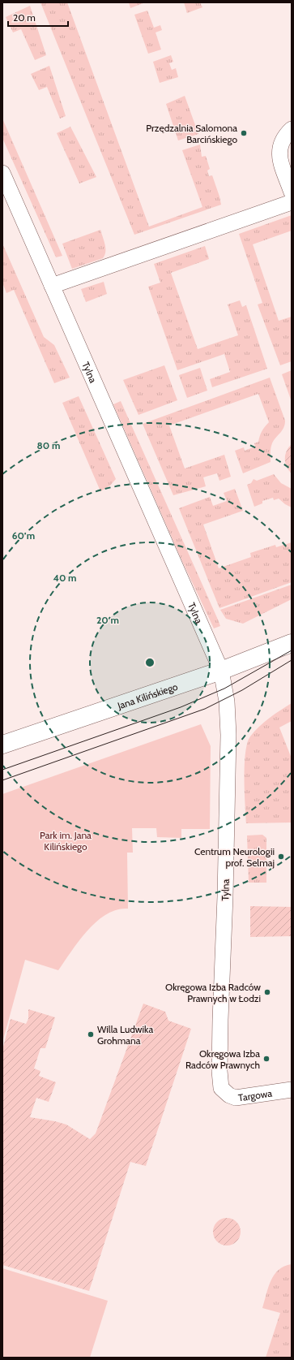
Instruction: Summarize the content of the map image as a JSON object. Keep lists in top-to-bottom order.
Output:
{
  "streets": {
    "street": ["Tylna", "Jana Kilińskiego", "Targowa"]
  },
  "crossings": [
    ["Tylna", "Jana Kilińskiego"],
    ["Tylna", "Targowa"]
  ],
  "parks": ["Park im. Jana Kilińskiego"],
  "places": [
    "Przędzalnia Salomona Barcińskiego",
    "Centrum Neurologii prof. Selmaj",
    "Okręgowa Izba Radców Prawnych w Łodzi",
    "Willa Ludwika Grohmana",
    "Okręgowa Izba Radców Prawnych"
  ],
  "scale_bar": "20 m",
  "rings": [
    "80 m",
    "60 m",
    "40 m",
    "20 m"
  ]
}
